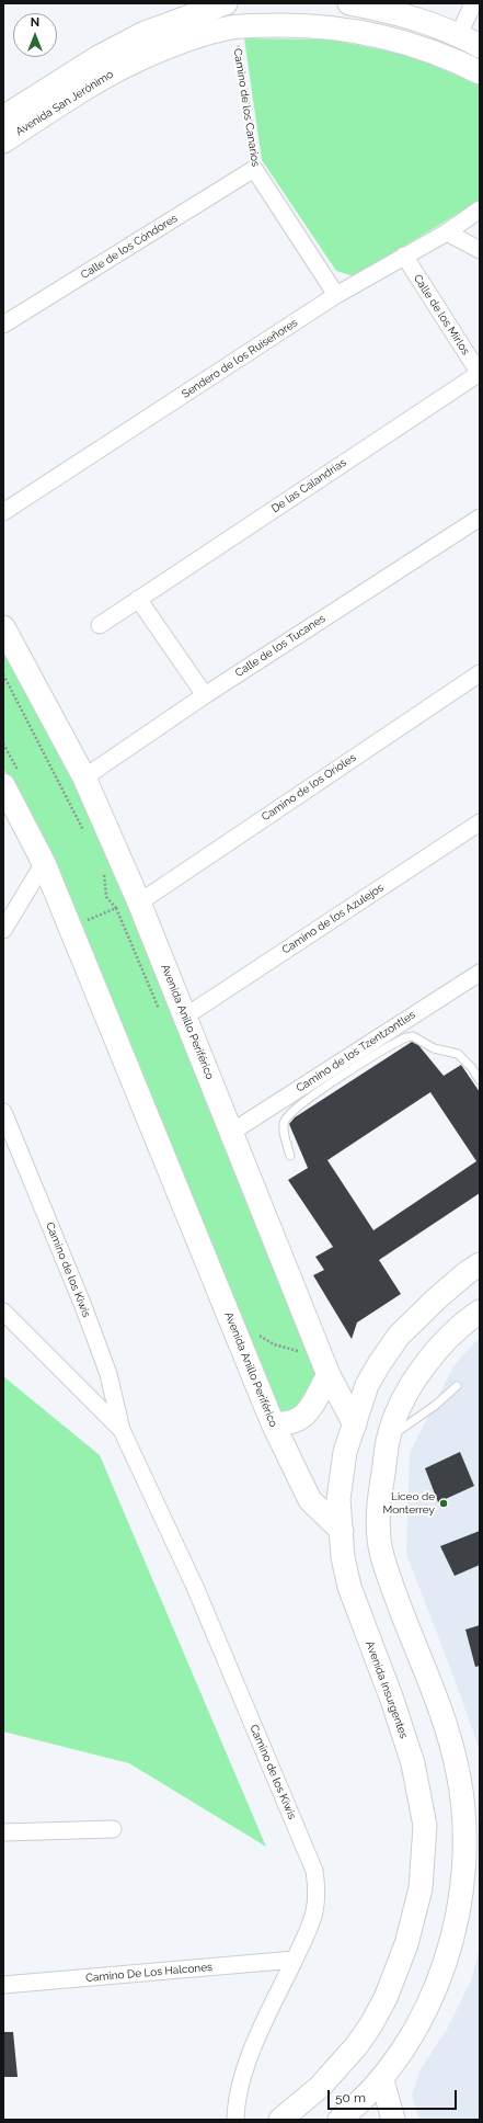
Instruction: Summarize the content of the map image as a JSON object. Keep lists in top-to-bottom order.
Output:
{
  "streets": {
    "street": [
      "Avenida San Jerónimo",
      "Camino de los Canarios",
      "Calle de los Cóndores",
      "Calle de los Mirlos",
      "Sendero de los Ruiseñores",
      "De las Calandrias",
      "Calle de los Tucanes",
      "Camino de los Orioles",
      "Camino de los Azulejos",
      "Avenida Anillo Periférico",
      "Camino de los Tzentzontles",
      "Camino de los Kiwis",
      "Avenida Insurgentes",
      "Camino De Los Halcones"
    ]
  },
  "crossings": [
    ["Avenida San Jerónimo", "Camino de los Canarios"],
    ["Camino de los Canarios", "Calle de los Cóndores"],
    ["Camino de los Canarios", "Sendero de los Ruiseñores"],
    ["Calle de los Mirlos", "Sendero de los Ruiseñores"],
    ["Calle de los Mirlos", "De las Calandrias"],
    ["Calle de los Tucanes", "Avenida Anillo Periférico"],
    ["Camino de los Orioles", "Avenida Anillo Periférico"],
    ["Camino de los Azulejos", "Avenida Anillo Periférico"],
    ["Avenida Anillo Periférico", "Camino de los Tzentzontles"],
    ["Avenida Anillo Periférico", "Avenida Insurgentes"],
    ["Camino de los Kiwis", "Camino De Los Halcones"]
  ],
  "places": ["Liceo de Monterrey"],
  "scale_bar": "50 m",
  "north": "top"
}
